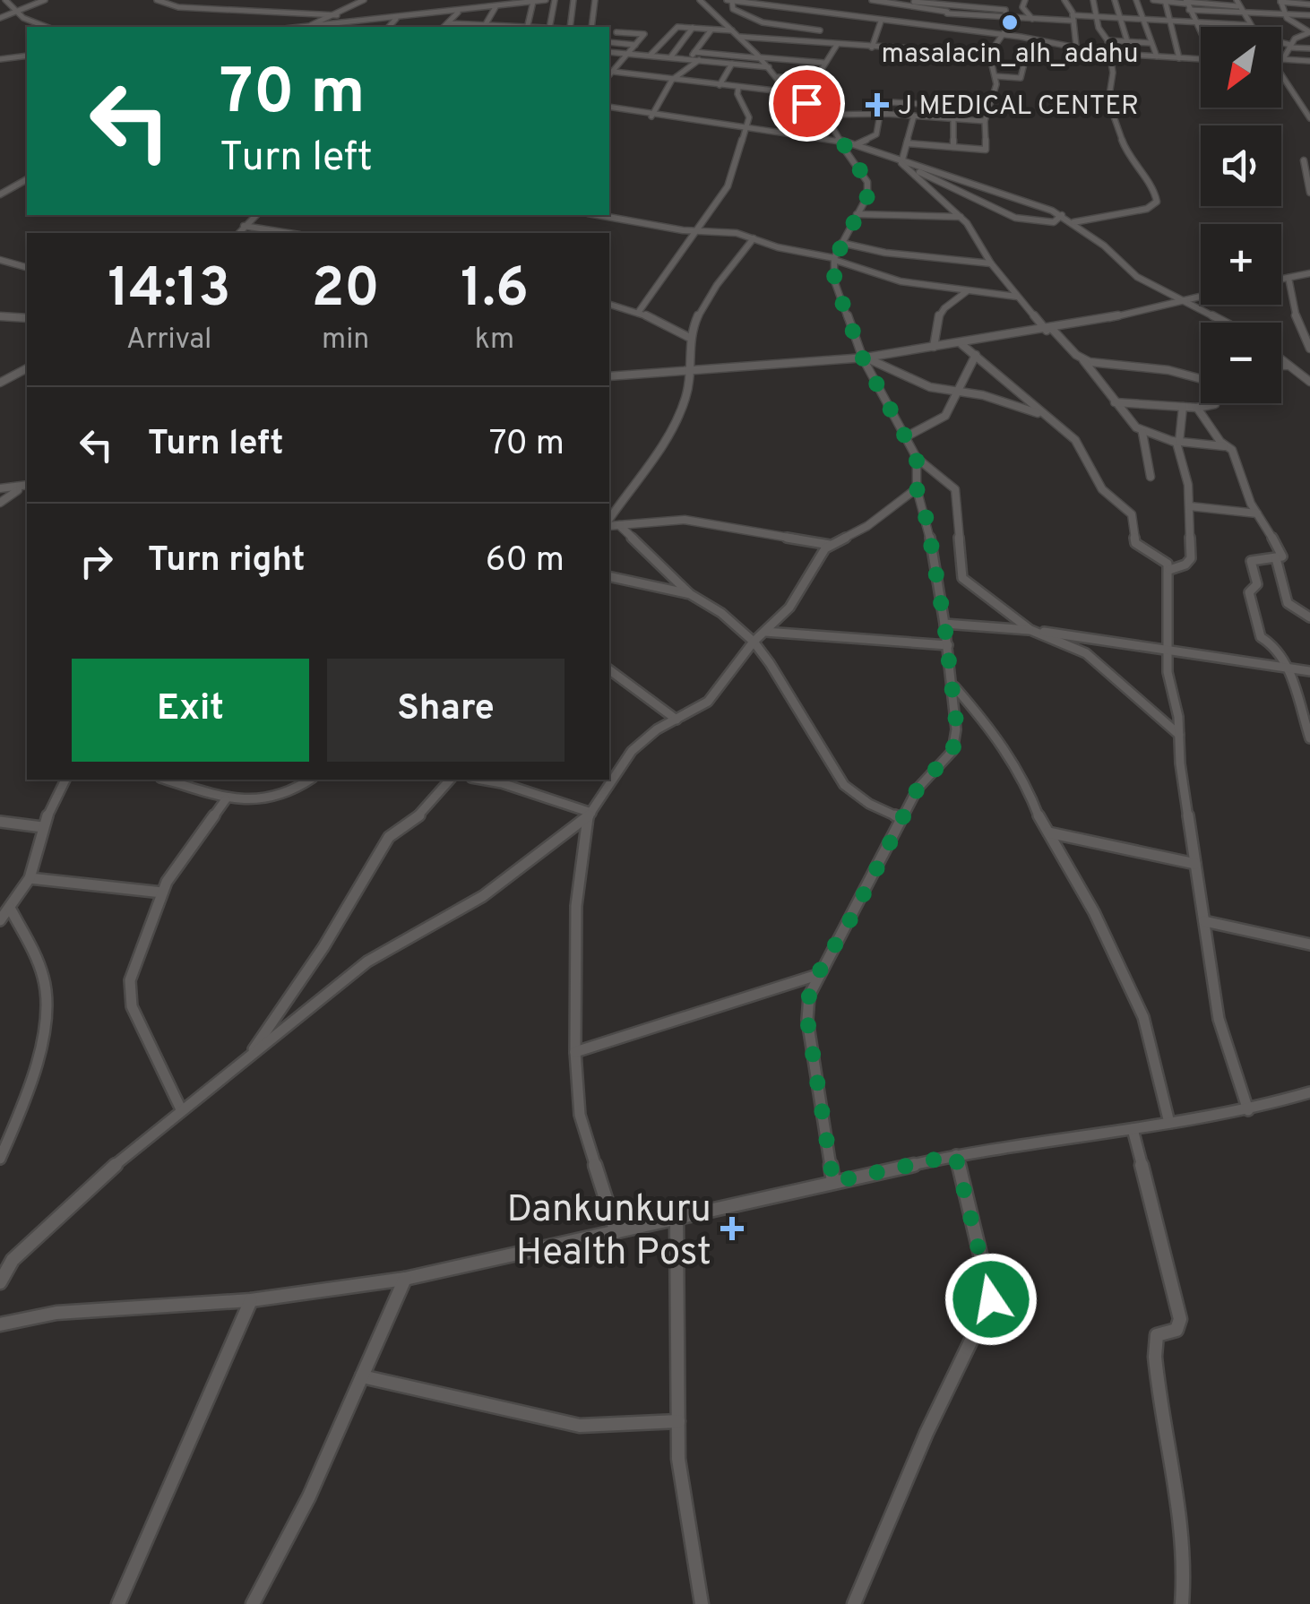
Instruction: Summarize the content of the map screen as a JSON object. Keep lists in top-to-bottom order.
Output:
{
  "places": {
    "other": ["masalacin_alh_adahu"],
    "health": ["J MEDICAL CENTER", "Dankunkuru Health Post"]
  },
  "north": "bottom left",
  "page": {
    "map_buttons": ["+", "−"],
    "turn": ["70 m", "Turn left"],
    "eta": [
      "14:13",
      "Arrival",
      "20",
      "min",
      "1.6",
      "km"
    ],
    "list": [
      {
        "name": "Turn left",
        "value": "70 m"
      },
      {
        "name": "Turn right",
        "value": "60 m"
      }
    ],
    "buttons": ["Exit", "Share"]
  }
}
